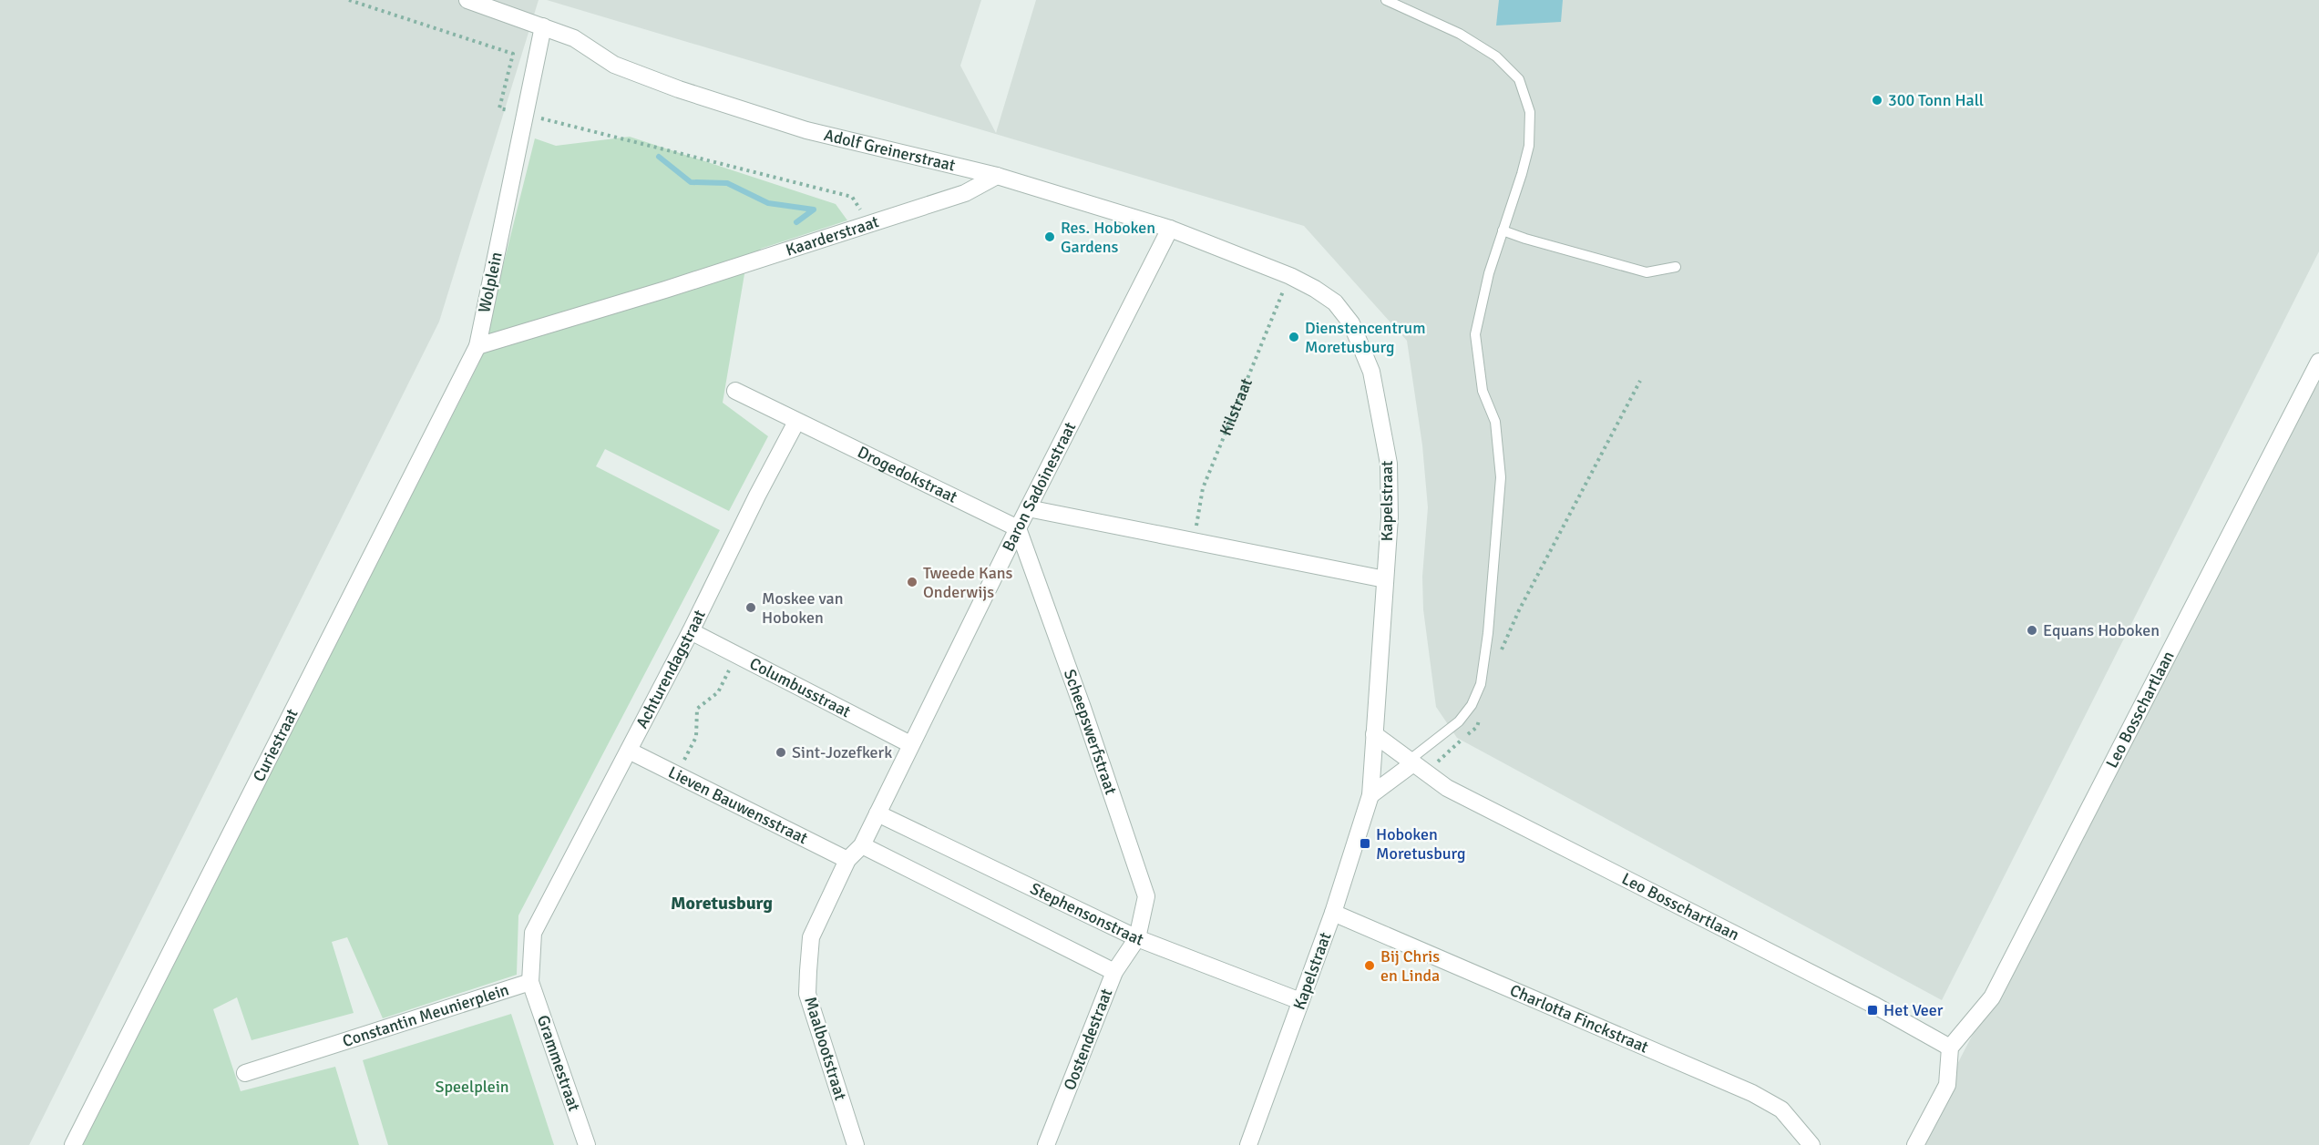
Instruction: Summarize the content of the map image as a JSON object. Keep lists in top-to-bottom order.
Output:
{
  "streets": {
    "street": [
      "Adolf Greinerstraat",
      "Kaarderstraat",
      "Wolplein",
      "Drogedokstraat",
      "Baron Sadoinestraat",
      "Kapelstraat",
      "Achturendagstraat",
      "Columbusstraat",
      "Leo Bosschartlaan",
      "Scheepswerfstraat",
      "Curiestraat",
      "Lieven Bauwensstraat",
      "Stephensonstraat",
      "Constantin Meunierplein",
      "Charlotta Finckstraat",
      "Oostendestraat",
      "Maalbootstraat",
      "Grammestraat"
    ],
    "path": ["Kilstraat"]
  },
  "crossings": [
    ["Adolf Greinerstraat", "Kaarderstraat"],
    ["Adolf Greinerstraat", "Wolplein"],
    ["Adolf Greinerstraat", "Kilstraat"],
    ["Adolf Greinerstraat", "Baron Sadoinestraat"],
    ["Adolf Greinerstraat", "Kapelstraat"],
    ["Kaarderstraat", "Wolplein"],
    ["Kaarderstraat", "Curiestraat"],
    ["Wolplein", "Curiestraat"],
    ["Drogedokstraat", "Baron Sadoinestraat"],
    ["Drogedokstraat", "Achturendagstraat"],
    ["Drogedokstraat", "Scheepswerfstraat"],
    ["Baron Sadoinestraat", "Columbusstraat"],
    ["Baron Sadoinestraat", "Scheepswerfstraat"],
    ["Baron Sadoinestraat", "Lieven Bauwensstraat"],
    ["Baron Sadoinestraat", "Stephensonstraat"],
    ["Baron Sadoinestraat", "Maalbootstraat"],
    ["Kapelstraat", "Stephensonstraat"],
    ["Kapelstraat", "Charlotta Finckstraat"],
    ["Achturendagstraat", "Columbusstraat"],
    ["Achturendagstraat", "Lieven Bauwensstraat"],
    ["Achturendagstraat", "Constantin Meunierplein"],
    ["Achturendagstraat", "Grammestraat"],
    ["Scheepswerfstraat", "Stephensonstraat"],
    ["Scheepswerfstraat", "Oostendestraat"],
    ["Lieven Bauwensstraat", "Maalbootstraat"],
    ["Stephensonstraat", "Oostendestraat"],
    ["Constantin Meunierplein", "Grammestraat"]
  ],
  "districts": ["Moretusburg"],
  "parks": ["Speelplein"],
  "places": {
    "other": [
      "300 Tonn Hall",
      "Res. Hoboken Gardens",
      "Dienstencentrum Moretusburg",
      "Tweede Kans Onderwijs",
      "Moskee van Hoboken",
      "Equans Hoboken",
      "Sint-Jozefkerk",
      "Bij Chris en Linda"
    ],
    "transit": ["Hoboken Moretusburg", "Het Veer"]
  }
}
